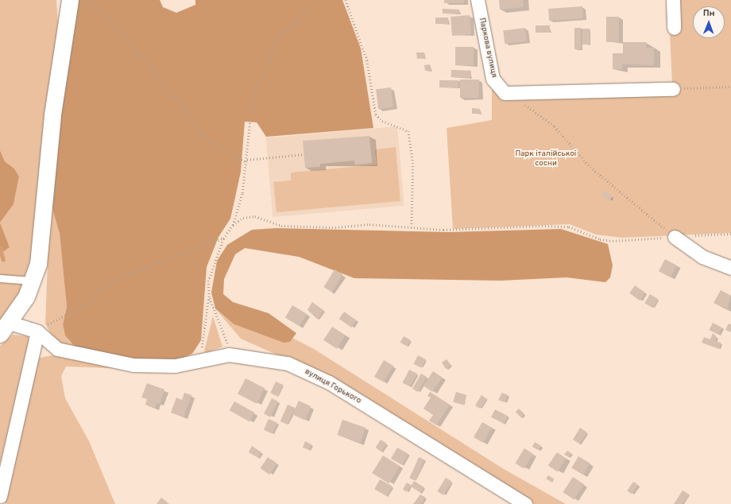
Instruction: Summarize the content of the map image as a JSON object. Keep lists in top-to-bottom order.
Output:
{
  "streets": {
    "street": ["Паркова вулиця", "вулиця Горького"]
  },
  "parks": ["Парк італійської сосни"],
  "north": "top"
}
